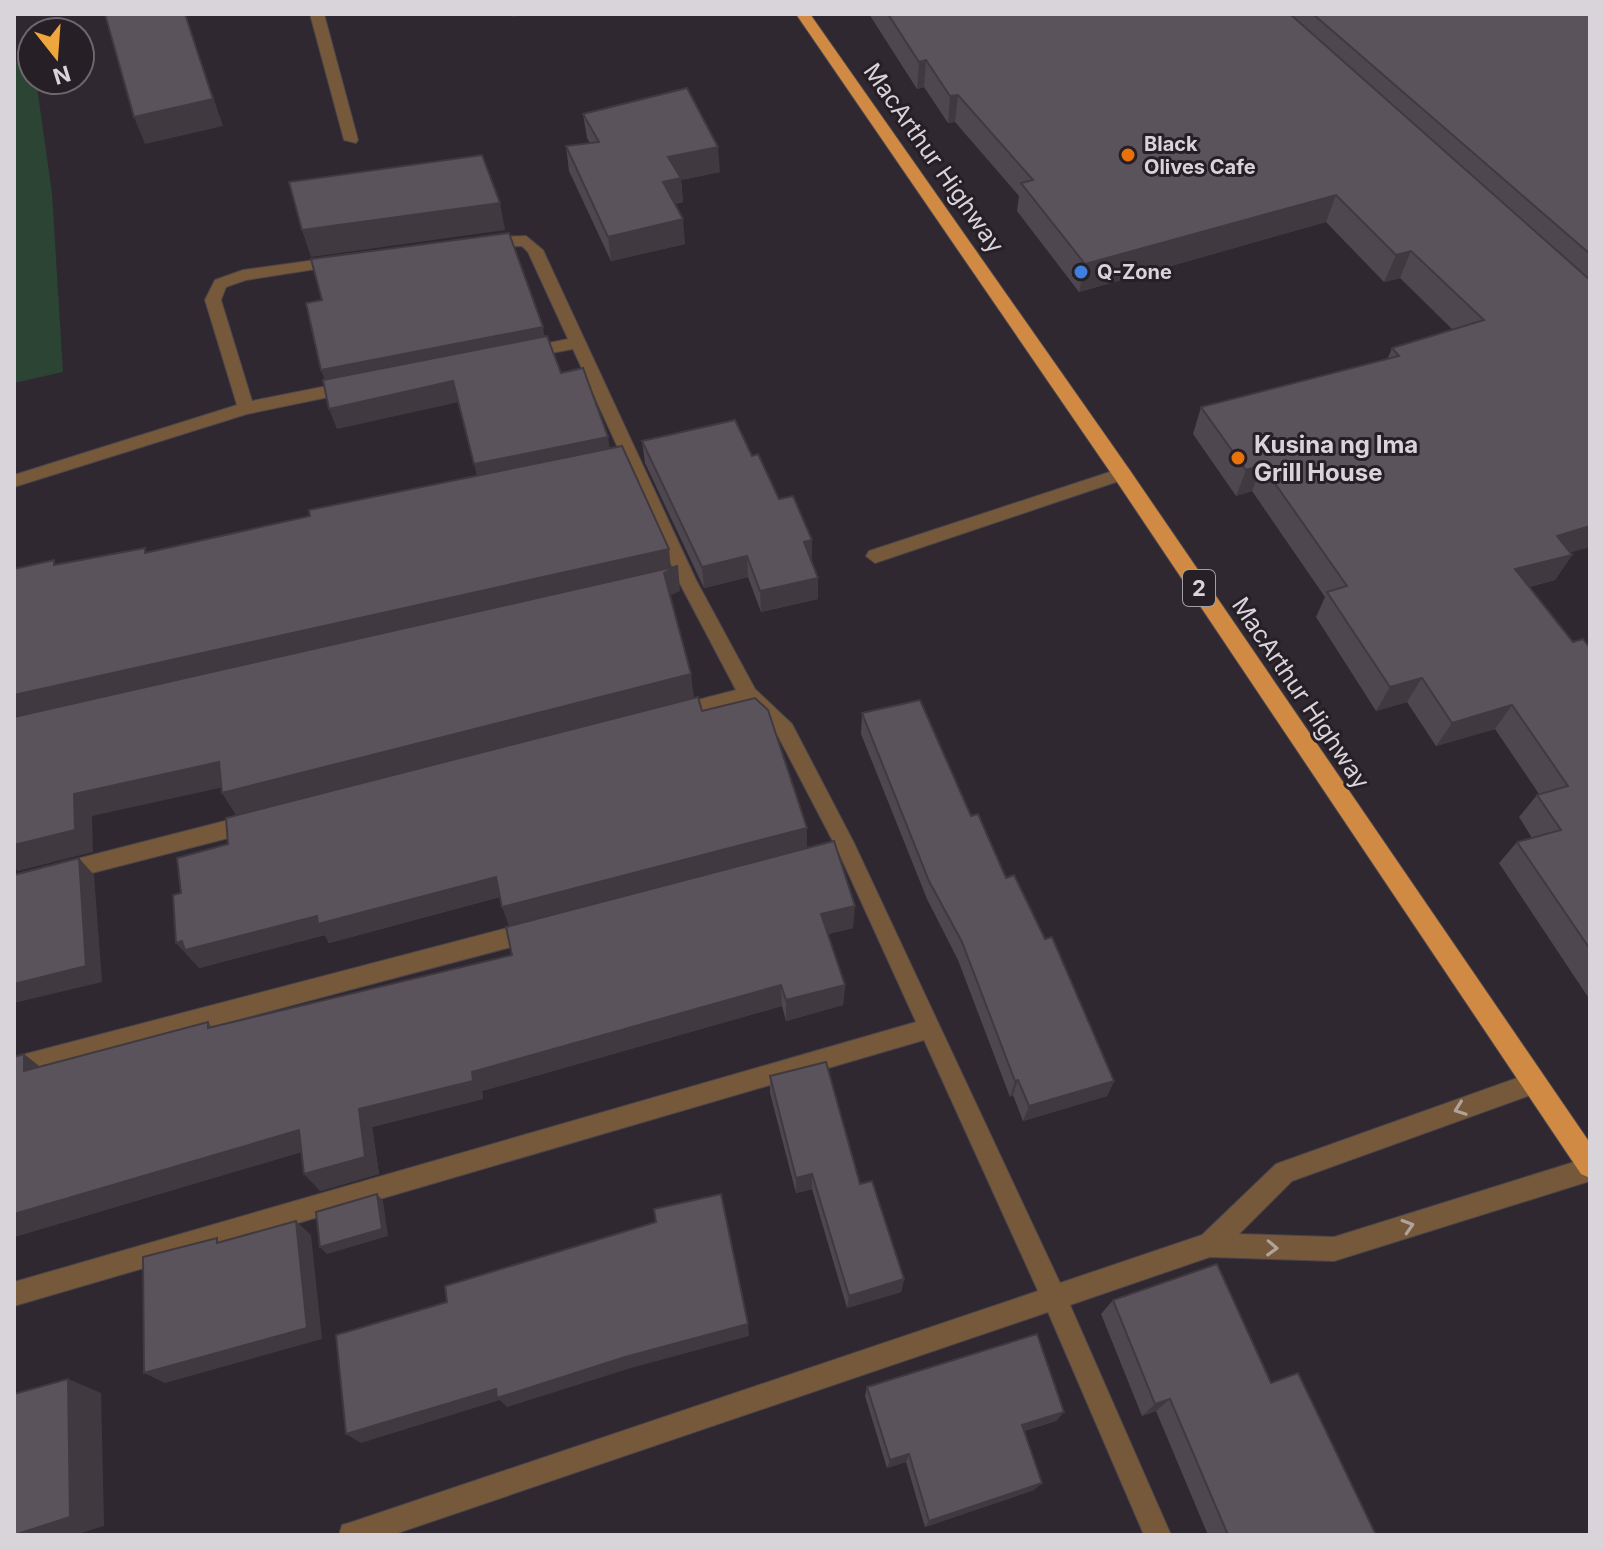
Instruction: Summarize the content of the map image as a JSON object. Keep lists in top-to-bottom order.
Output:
{
  "streets": {
    "highway": ["MacArthur Highway", "2"]
  },
  "places": ["Black Olives Cafe", "Q-Zone", "Kusina ng Ima Grill House"],
  "north": "bottom"
}
